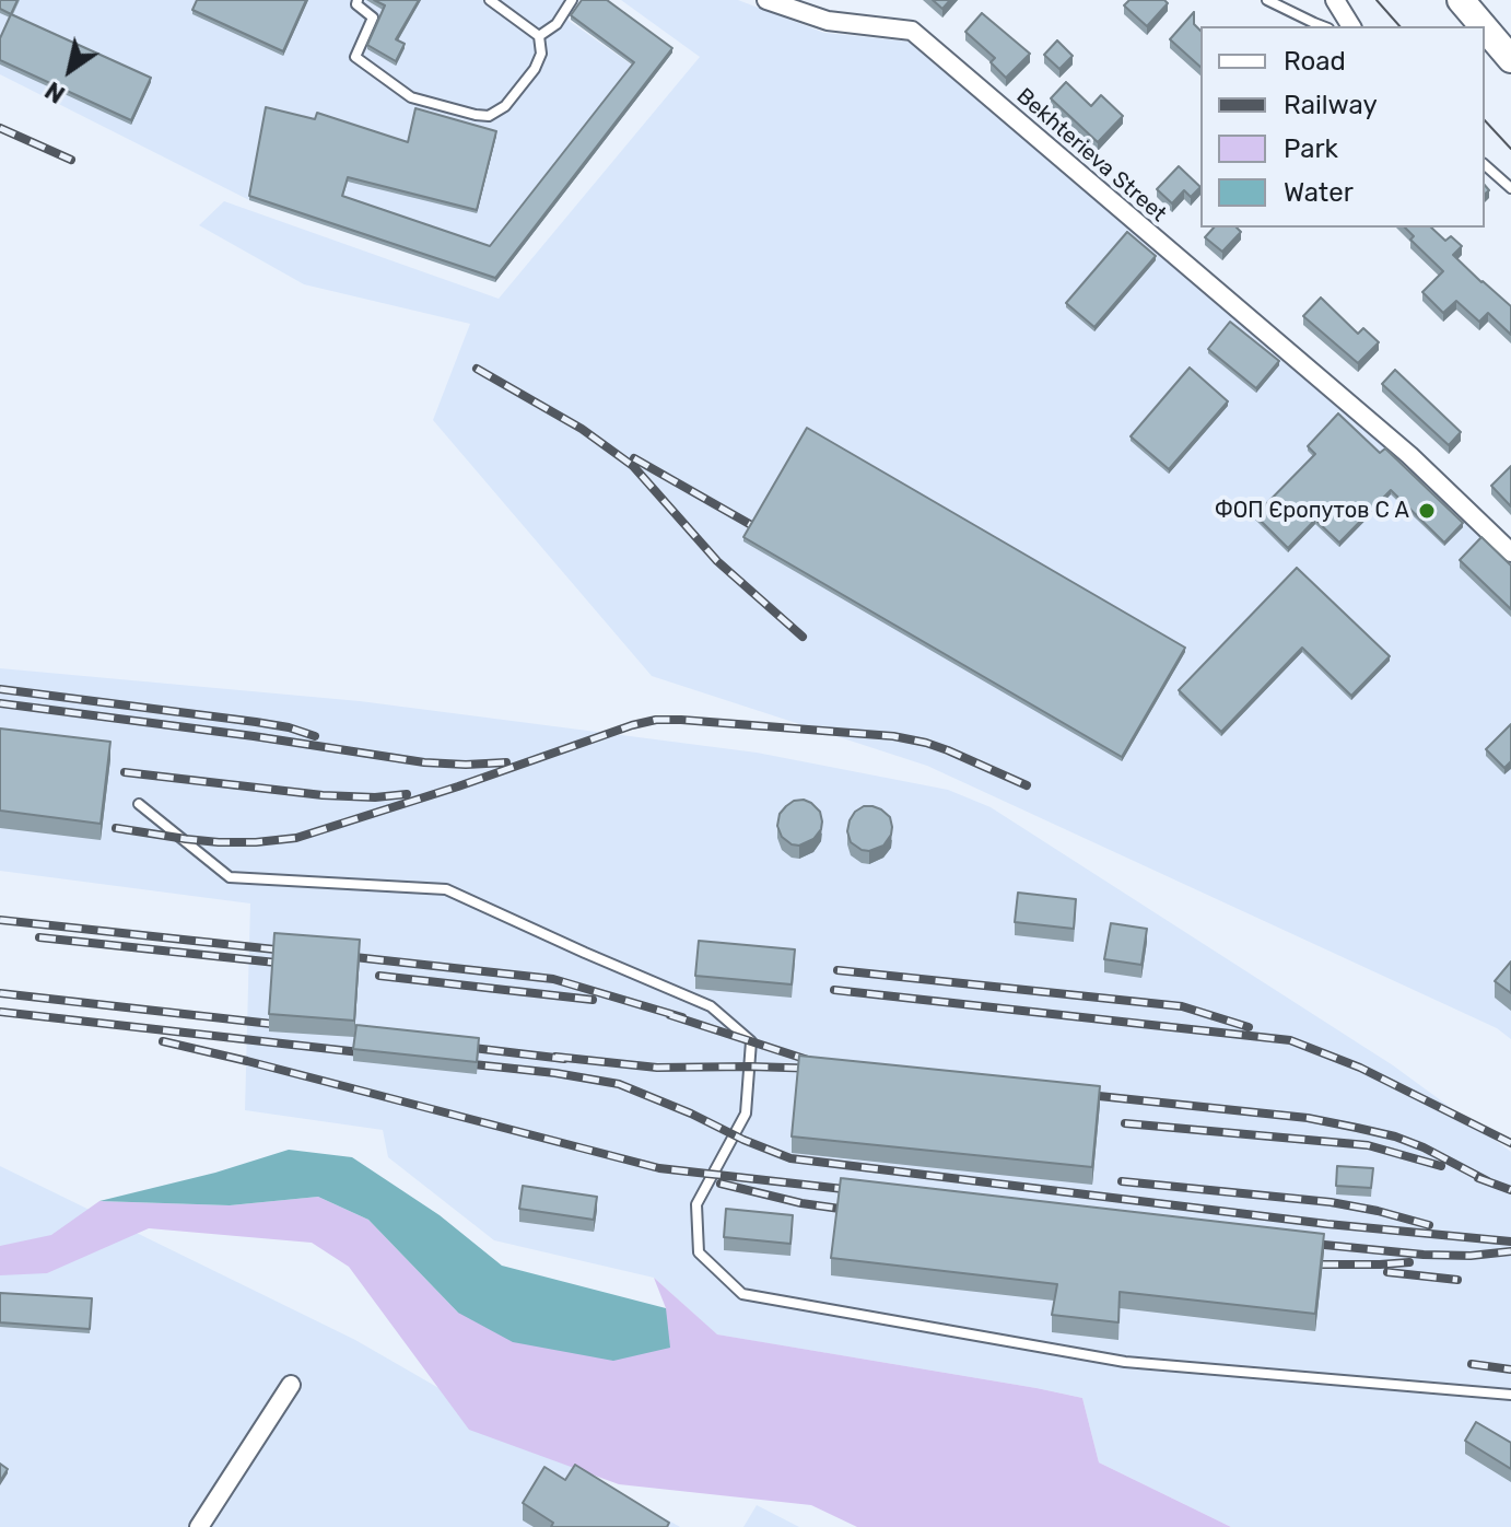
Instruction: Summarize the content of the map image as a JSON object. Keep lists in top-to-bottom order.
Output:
{
  "streets": {
    "street": ["Bekhterieva Street"]
  },
  "places": ["ФОП Єропутов С А"],
  "legend": [
    "Road",
    "Railway",
    "Park",
    "Water"
  ],
  "north": "bottom left"
}
